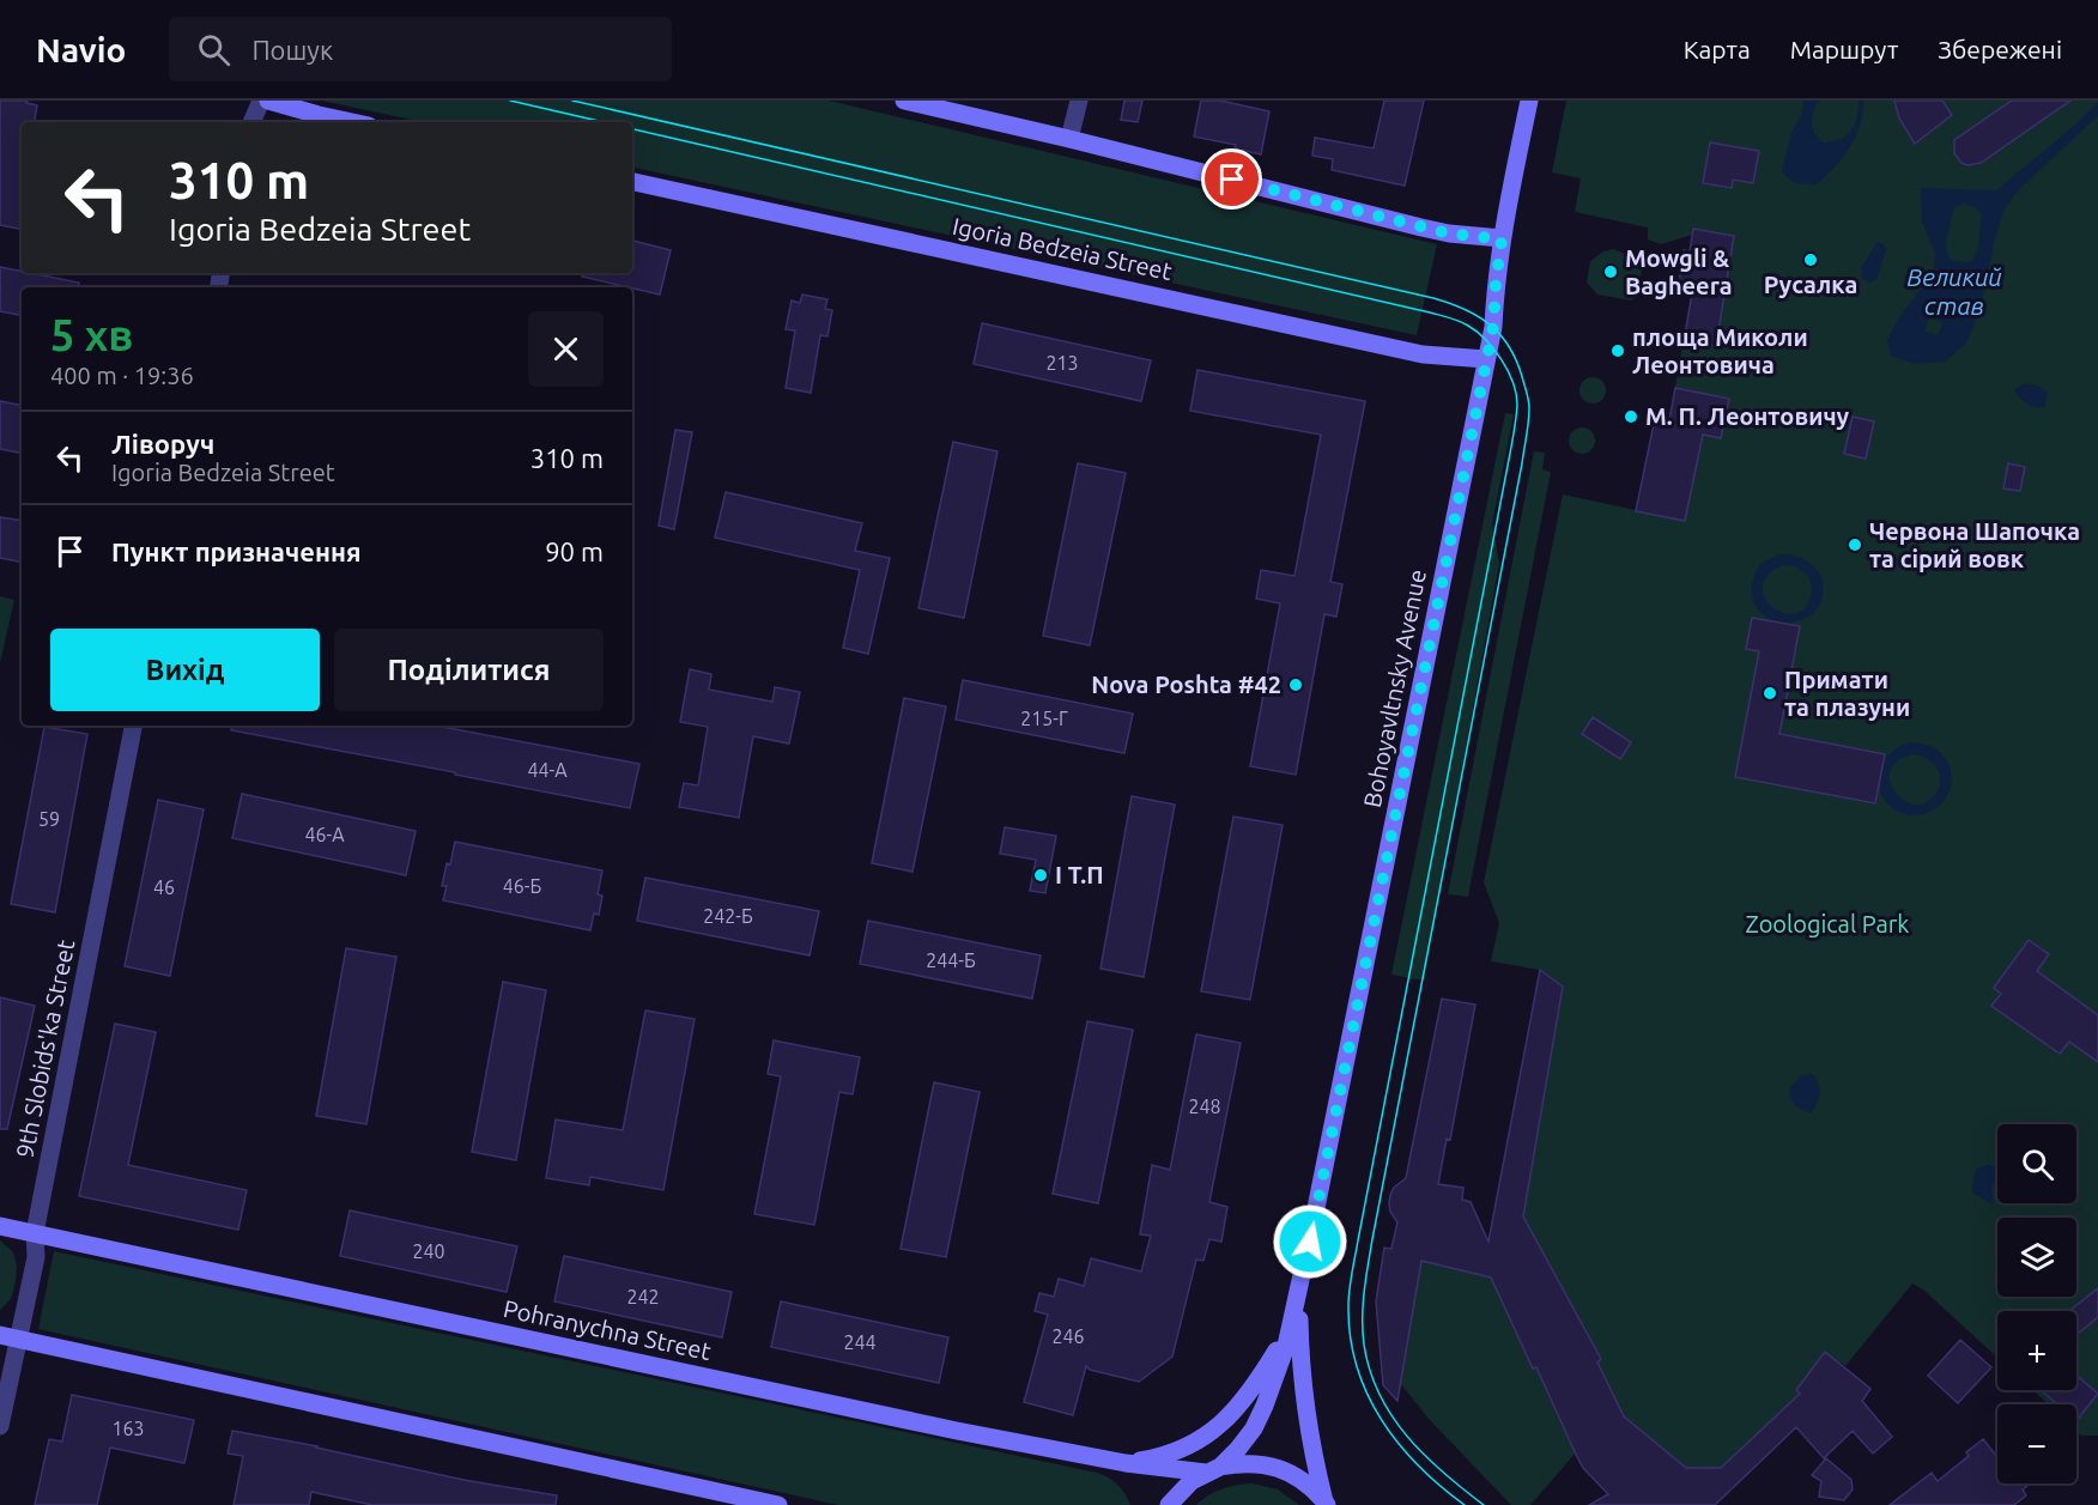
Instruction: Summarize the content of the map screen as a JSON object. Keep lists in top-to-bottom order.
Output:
{
  "streets": {
    "main road": ["Igoria Bedzeia Street", "Bohoyavltnsky Avenue", "Pohranychna Street"],
    "street": ["9th Slobids'ka Street"]
  },
  "crossings": [
    ["Igoria Bedzeia Street", "Bohoyavltnsky Avenue"],
    ["Bohoyavltnsky Avenue", "Pohranychna Street"],
    ["9th Slobids'ka Street", "Pohranychna Street"]
  ],
  "water": ["Великий став"],
  "parks": ["Zoological Park"],
  "places": [
    "Русалка",
    "Mowgli & Bagheera",
    "площа Миколи Леонтовича",
    "М. П. Леонтовичу",
    "Червона Шапочка та сірий вовк",
    "Nova Poshta #42",
    "Примати та плазуни",
    "І Т.П"
  ],
  "house_numbers": [
    "213",
    "215-Г",
    "44-А",
    "59",
    "46-А",
    "46-Б",
    "46",
    "242-Б",
    "244-Б",
    "248",
    "240",
    "242",
    "246",
    "244",
    "163"
  ],
  "page": {
    "header": "Navio",
    "search": "Пошук",
    "nav": ["Карта", "Маршрут", "Збережені"],
    "turn": ["310 m", "Igoria Bedzeia Street"],
    "heading": ["5 хв", "400 m · 19:36"],
    "list": [
      {
        "name": "Ліворуч",
        "note": "Igoria Bedzeia Street",
        "value": "310 m"
      },
      {
        "name": "Пункт призначення",
        "value": "90 m"
      }
    ],
    "buttons": ["Вихід", "Поділитися"],
    "map_buttons": ["+", "−"]
  }
}
